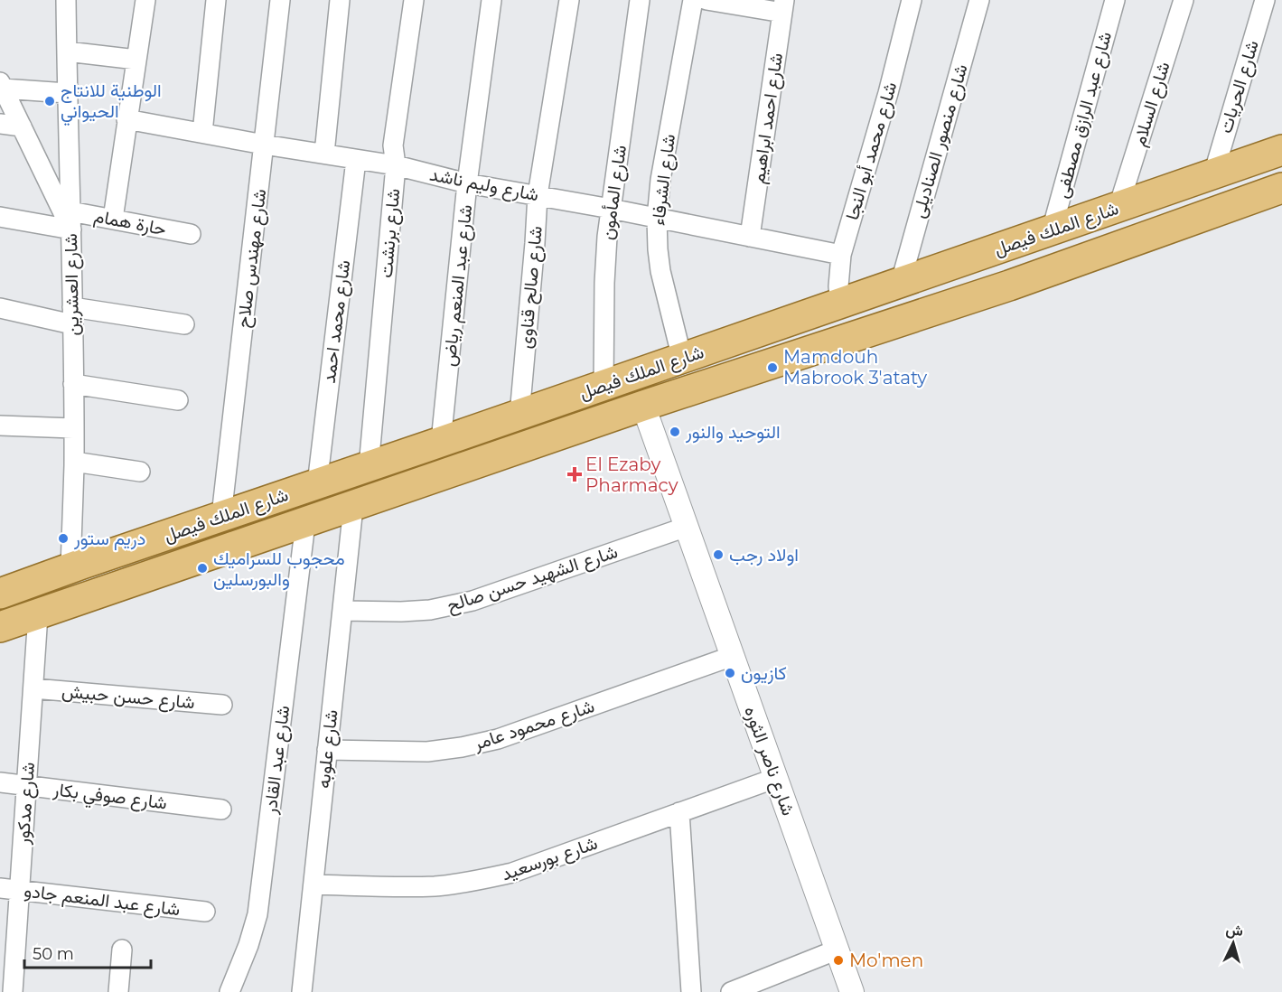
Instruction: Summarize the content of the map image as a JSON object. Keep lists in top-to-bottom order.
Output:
{
  "streets": {
    "main road": ["شارع الملك فيصل"],
    "street": [
      "شارع الحريات",
      "شارع السلام",
      "شارع عبد الرازق مصطفى",
      "شارع احمد ابراهيم",
      "شارع منصور الصناديلى",
      "شارع محمد أبو النجا",
      "شارع الشرفاء",
      "شارع وليم ناشد",
      "شارع المأمون",
      "حارة همام",
      "شارع برنشت",
      "شارع مهندس صلاح",
      "شارع العشرين",
      "شارع عبد المنعم رياض",
      "شارع صالح قناوى",
      "شارع محمد احمد",
      "شارع الشهيد حسن صالح",
      "شارع حسن حبيش",
      "شارع محمود عامر",
      "شارع علوبه",
      "شارع عبد القادر",
      "شارع ناصر الثوره",
      "شارع صوفي بكار",
      "شارع مدكور",
      "شارع بورسعيد",
      "شارع عبد المنعم جادو"
    ]
  },
  "crossings": [
    ["شارع الحريات", "شارع الملك فيصل"],
    ["شارع السلام", "شارع الملك فيصل"],
    ["شارع عبد الرازق مصطفى", "شارع الملك فيصل"],
    ["شارع احمد ابراهيم", "شارع وليم ناشد"],
    ["شارع منصور الصناديلى", "شارع الملك فيصل"],
    ["شارع محمد أبو النجا", "شارع وليم ناشد"],
    ["شارع محمد أبو النجا", "شارع الملك فيصل"],
    ["شارع الشرفاء", "شارع وليم ناشد"],
    ["شارع الشرفاء", "شارع الملك فيصل"],
    ["شارع وليم ناشد", "شارع المأمون"],
    ["شارع وليم ناشد", "شارع برنشت"],
    ["شارع وليم ناشد", "شارع مهندس صلاح"],
    ["شارع وليم ناشد", "شارع عبد المنعم رياض"],
    ["شارع وليم ناشد", "شارع صالح قناوى"],
    ["شارع وليم ناشد", "شارع محمد احمد"],
    ["شارع المأمون", "شارع الملك فيصل"],
    ["حارة همام", "شارع العشرين"],
    ["شارع الملك فيصل", "شارع برنشت"],
    ["شارع الملك فيصل", "شارع مهندس صلاح"],
    ["شارع الملك فيصل", "شارع العشرين"],
    ["شارع الملك فيصل", "شارع عبد المنعم رياض"],
    ["شارع الملك فيصل", "شارع صالح قناوى"],
    ["شارع الملك فيصل", "شارع محمد احمد"],
    ["شارع الملك فيصل", "شارع علوبه"],
    ["شارع الملك فيصل", "شارع عبد القادر"],
    ["شارع الملك فيصل", "شارع ناصر الثوره"],
    ["شارع الملك فيصل", "شارع مدكور"],
    ["شارع الشهيد حسن صالح", "شارع علوبه"],
    ["شارع الشهيد حسن صالح", "شارع ناصر الثوره"],
    ["شارع حسن حبيش", "شارع مدكور"],
    ["شارع محمود عامر", "شارع علوبه"],
    ["شارع محمود عامر", "شارع ناصر الثوره"],
    ["شارع علوبه", "شارع بورسعيد"],
    ["شارع ناصر الثوره", "شارع بورسعيد"],
    ["شارع صوفي بكار", "شارع مدكور"],
    ["شارع مدكور", "شارع عبد المنعم جادو"]
  ],
  "places": {
    "other": [
      "الوطنية للانتاج الحيواني",
      "Mamdouh Mabrook 3'ataty",
      "التوحيد والنور",
      "دريم ستور",
      "اولاد رجب",
      "محجوب للسراميك والبورسلين",
      "كازيون",
      "Mo'men"
    ],
    "health": ["El Ezaby Pharmacy"]
  },
  "scale_bar": "50 m",
  "north": "top"
}
